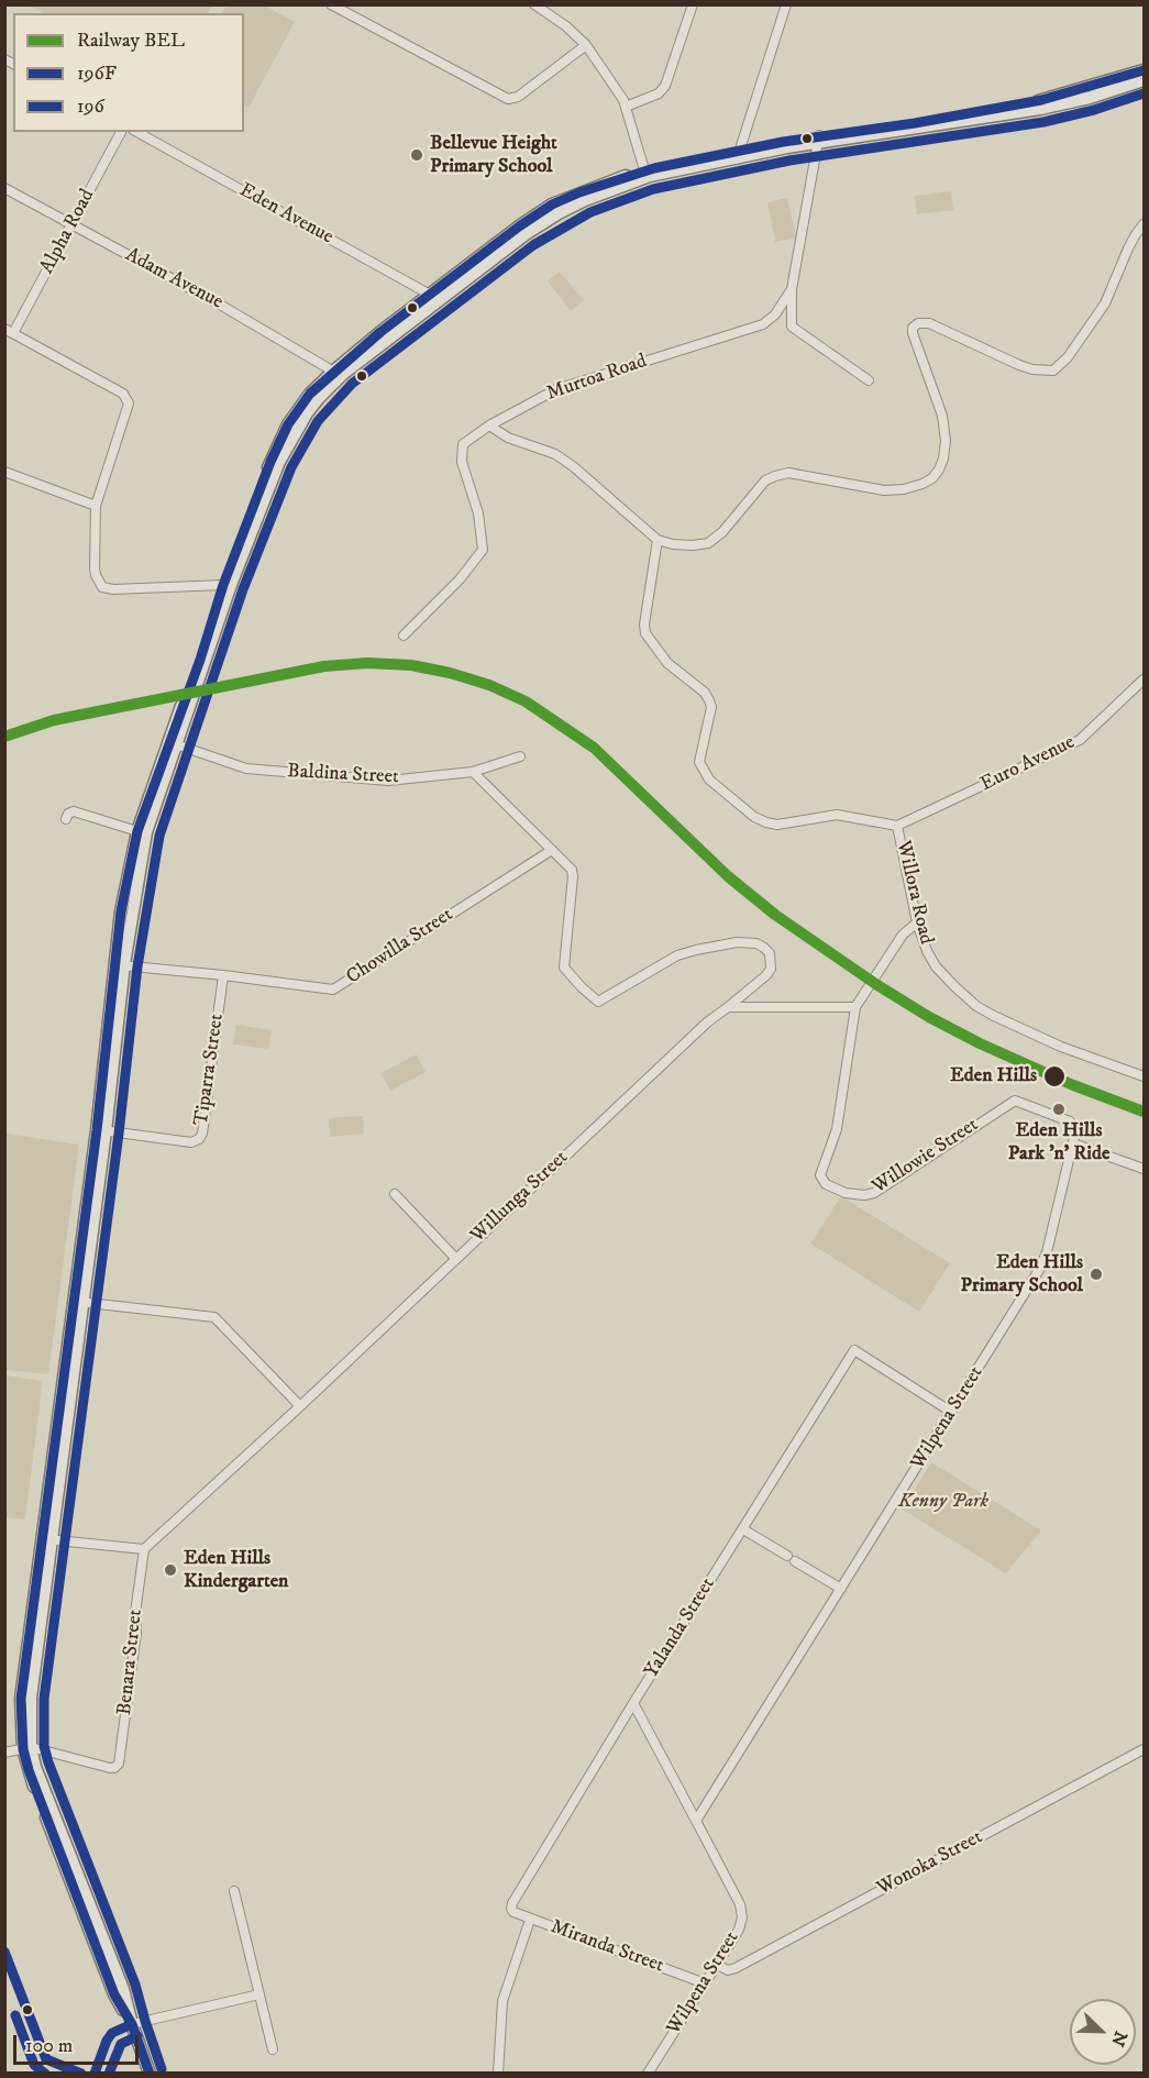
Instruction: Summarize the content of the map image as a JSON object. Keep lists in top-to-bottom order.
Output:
{
  "streets": {
    "street": [
      "Eden Avenue",
      "Alpha Road",
      "Adam Avenue",
      "Murtoa Road",
      "Euro Avenue",
      "Baldina Street",
      "Willora Road",
      "Chowilla Street",
      "Tiparra Street",
      "Willowie Street",
      "Willunga Street",
      "Wilpena Street",
      "Yalanda Street",
      "Benara Street",
      "Wonoka Street",
      "Miranda Street"
    ]
  },
  "crossings": [
    ["Alpha Road", "Adam Avenue"],
    ["Euro Avenue", "Willora Road"],
    ["Chowilla Street", "Tiparra Street"],
    ["Chowilla Street", "Willunga Street"],
    ["Willowie Street", "Wilpena Street"],
    ["Willunga Street", "Benara Street"],
    ["Wilpena Street", "Yalanda Street"],
    ["Wilpena Street", "Wonoka Street"],
    ["Wilpena Street", "Miranda Street"],
    ["Yalanda Street", "Miranda Street"]
  ],
  "parks": ["Kenny Park"],
  "places": [
    "Bellevue Height Primary School",
    "Eden Hills",
    "Eden Hills Park 'n' Ride",
    "Eden Hills Primary School",
    "Eden Hills Kindergarten"
  ],
  "lines": ["transit line 196F", "transit line 196", "rail line BEL"],
  "legend": ["Railway BEL", "196F", "196"],
  "scale_bar": "100 m",
  "north": "bottom right"
}
